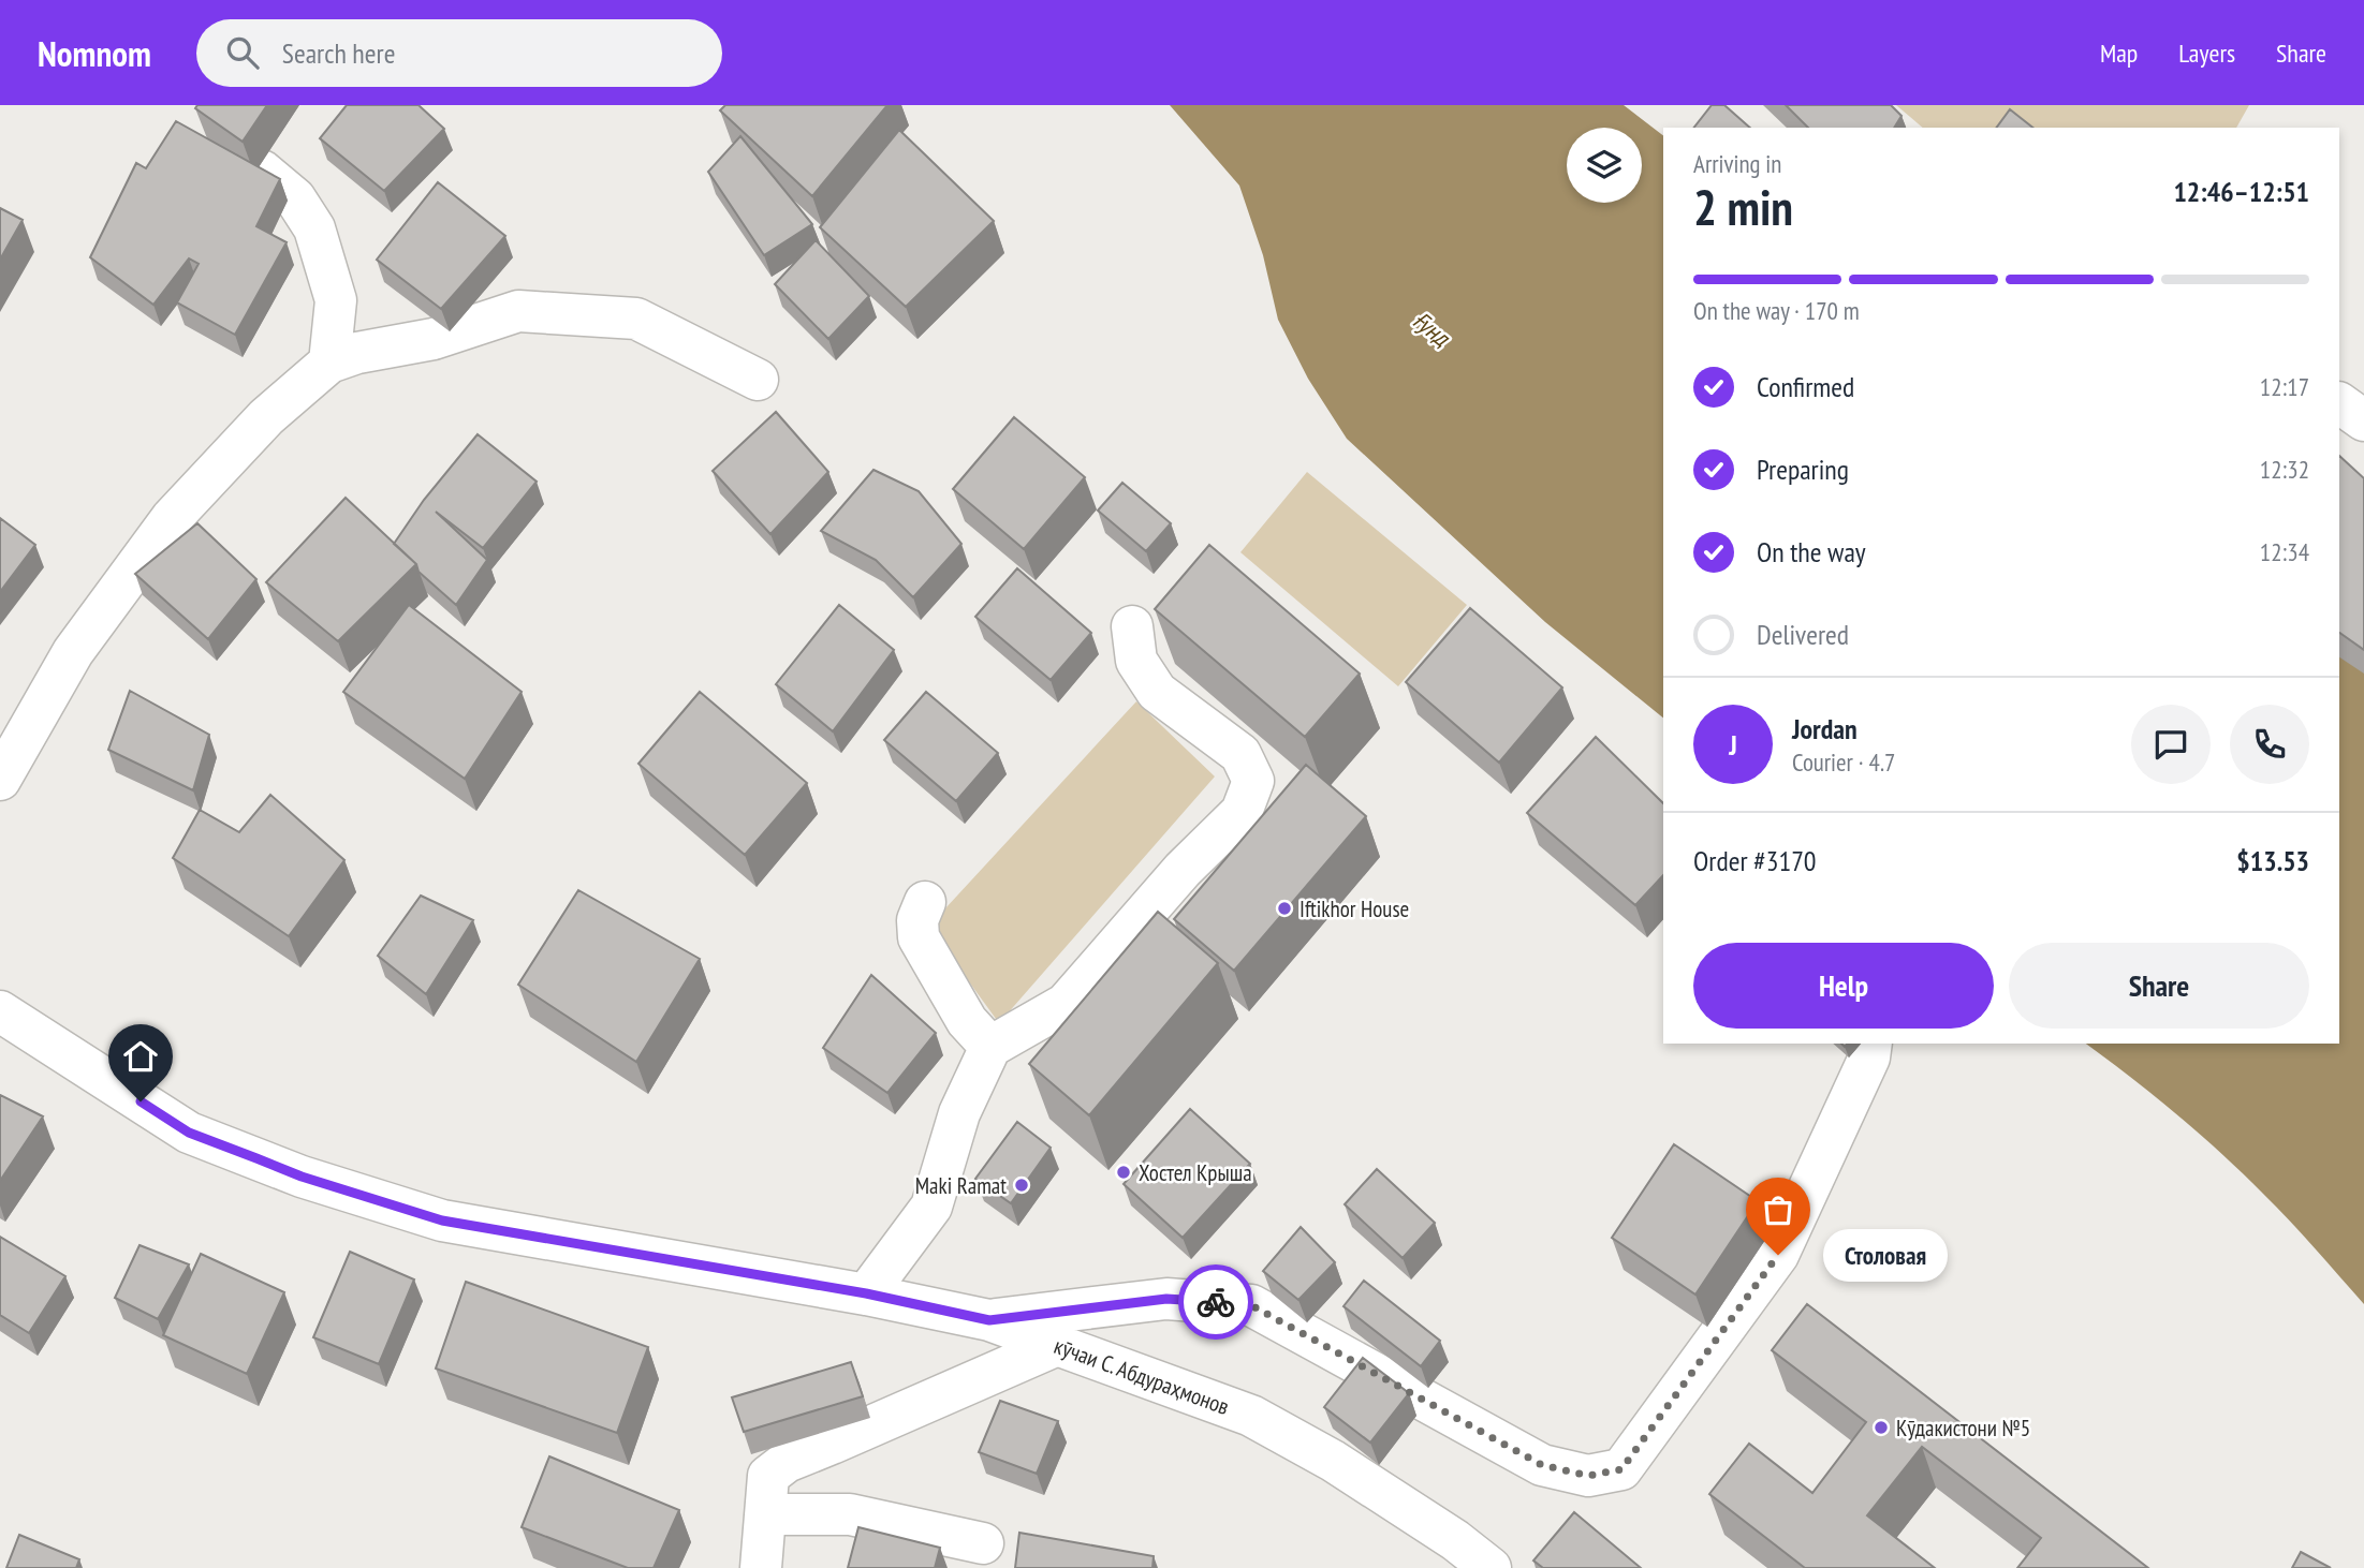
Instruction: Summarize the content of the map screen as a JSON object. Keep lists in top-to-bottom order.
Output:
{
  "streets": {
    "street": ["кӯчаи С. Абдураҳмонов"]
  },
  "water": ["Ғунд"],
  "places": [
    "Iftikhor House",
    "Хостел Крыша",
    "Maki Ramat",
    "Столовая",
    "Кӯдакистони №5"
  ],
  "page": {
    "header": "Nomnom",
    "search": "Search here",
    "nav": ["Map", "Layers", "Share"],
    "heading": ["2 min", "Arriving in", "12:46–12:51"],
    "panel": [
      "Jordan",
      "Courier · 4.7",
      "Order #3170",
      "$13.53"
    ],
    "bar": "On the way · 170 m",
    "list": [
      ["Confirmed", "12:17"],
      ["Preparing", "12:32"],
      ["On the way", "12:34"],
      "Delivered"
    ],
    "round": "J",
    "buttons": ["Help", "Share"],
    "bubble": "Столовая"
  }
}
